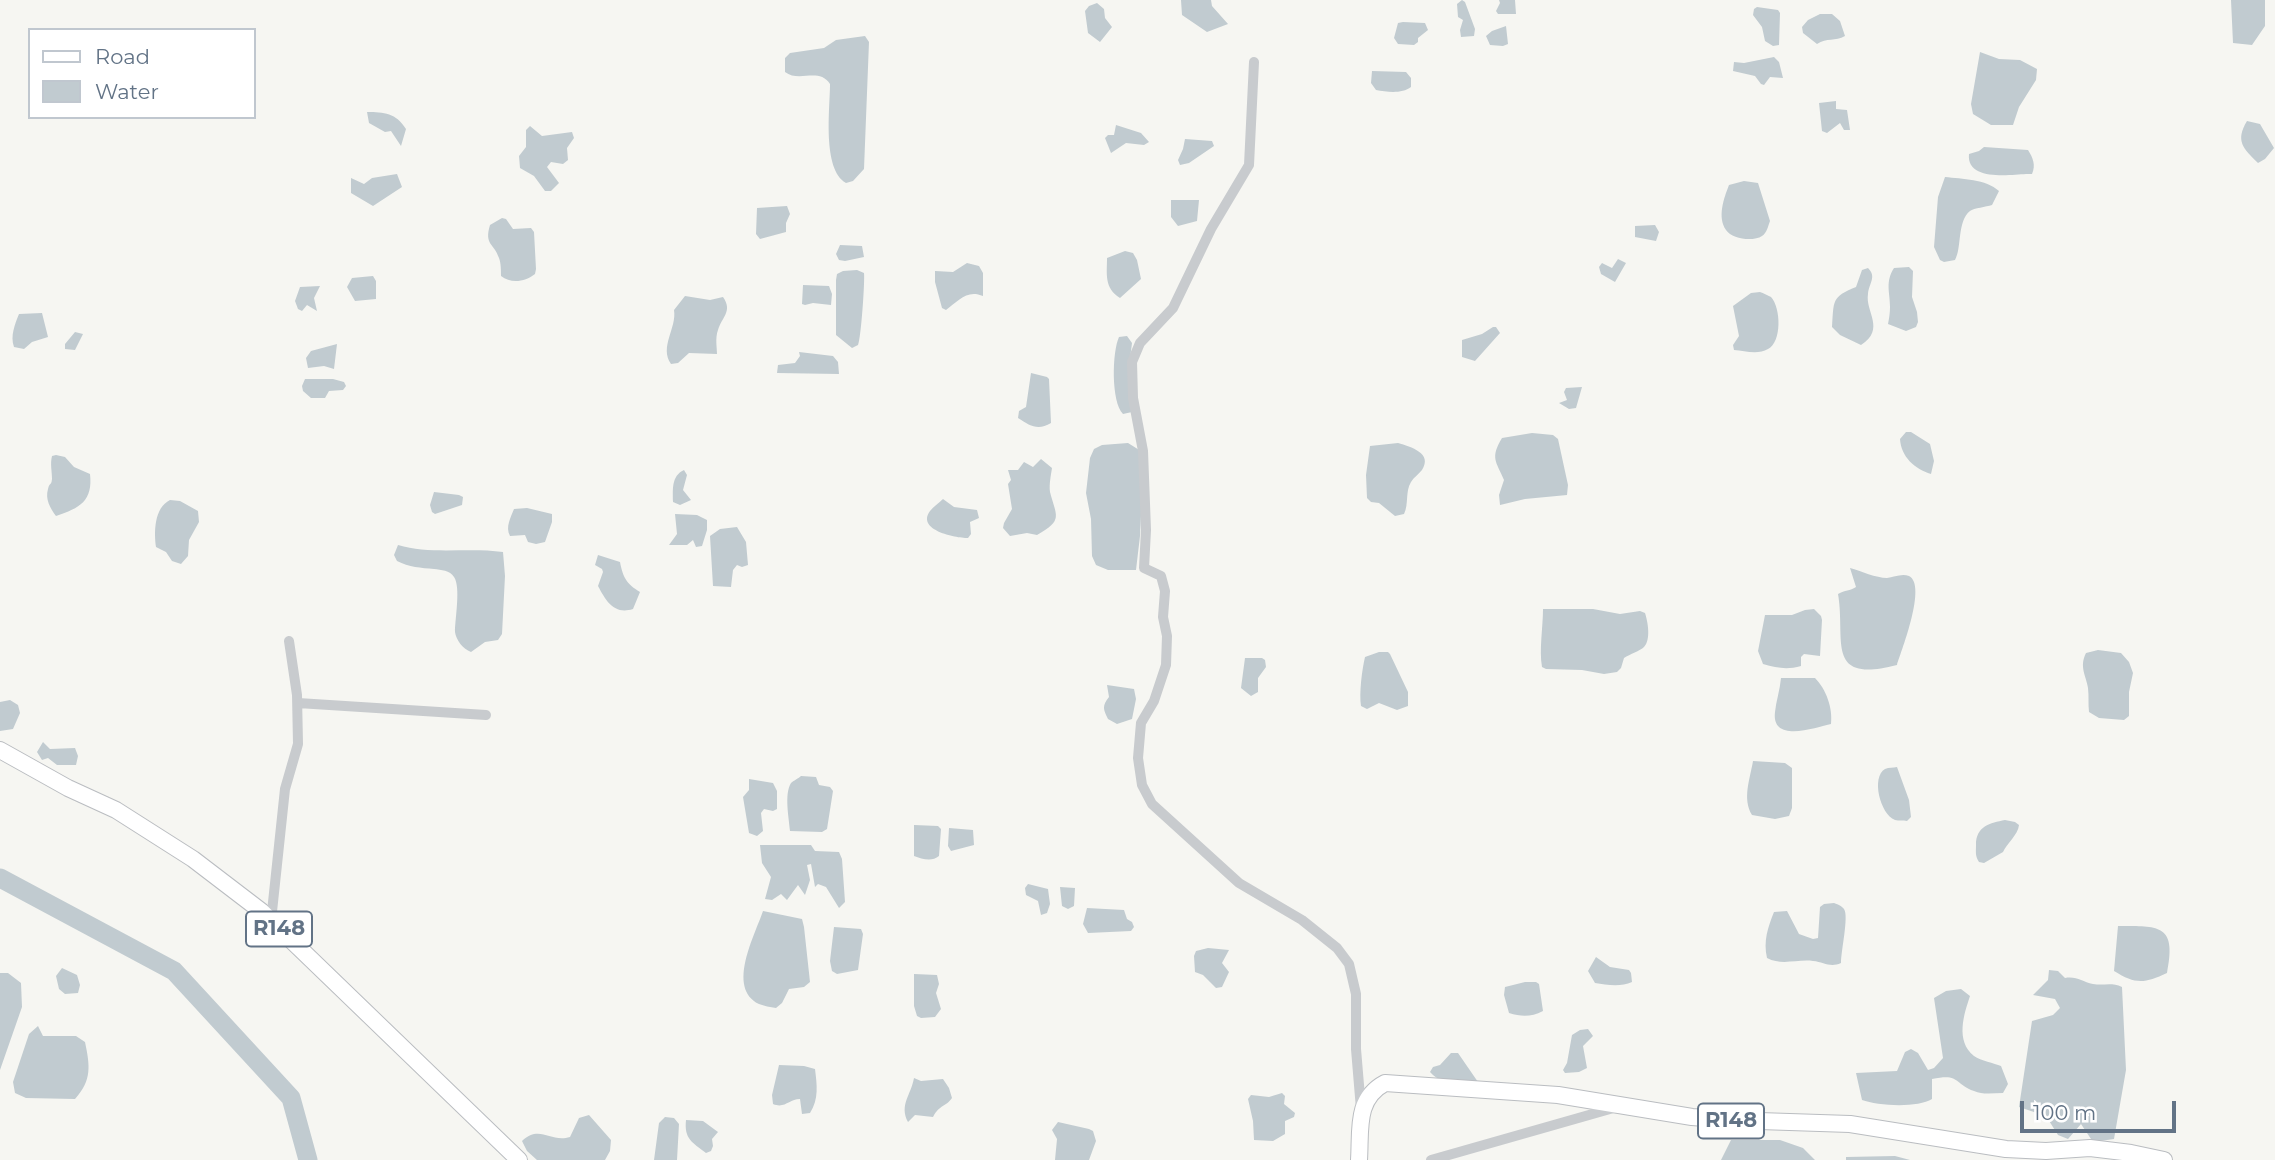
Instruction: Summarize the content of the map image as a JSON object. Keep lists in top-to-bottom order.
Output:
{
  "streets": {
    "main road": ["R148"]
  },
  "legend": ["Road", "Water"],
  "scale_bar": "100 m"
}
